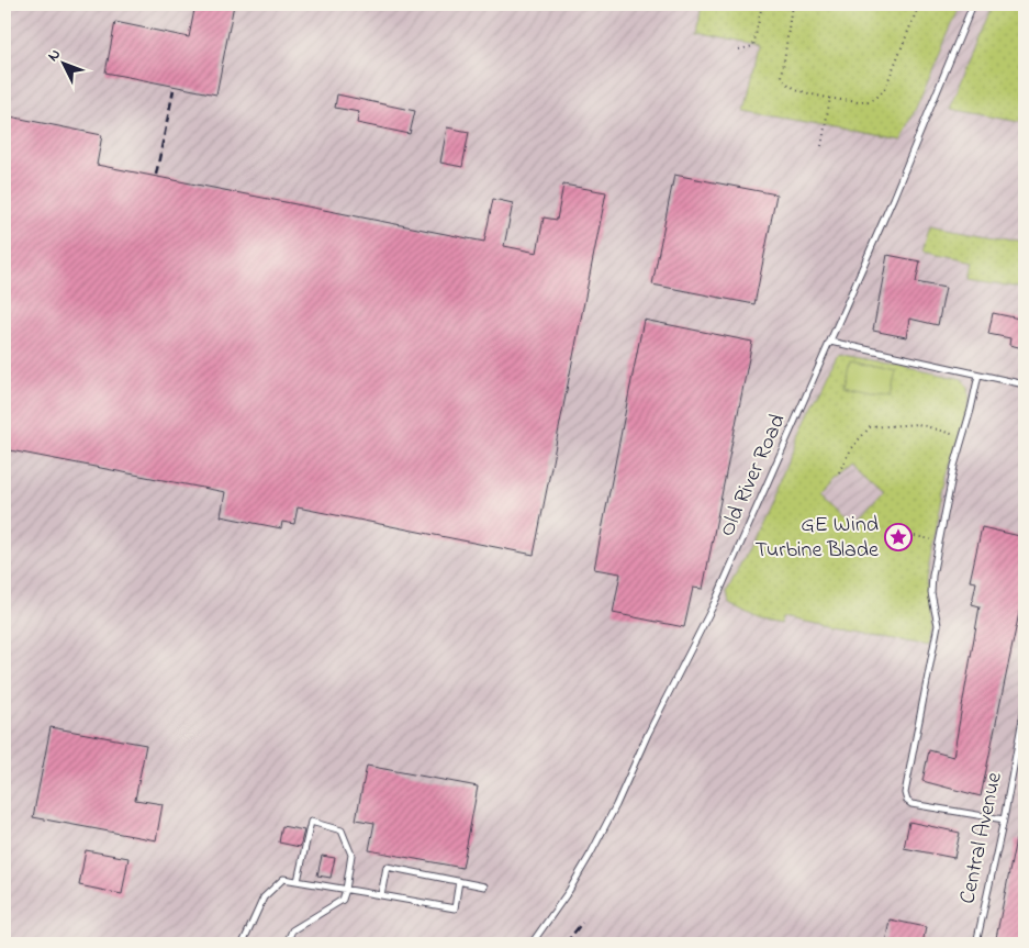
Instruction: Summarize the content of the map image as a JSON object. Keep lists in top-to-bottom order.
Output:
{
  "streets": {
    "lane": ["Old River Road", "Central Avenue"]
  },
  "places": {
    "place": ["GE Wind Turbine Blade"]
  },
  "north": "top left"
}
